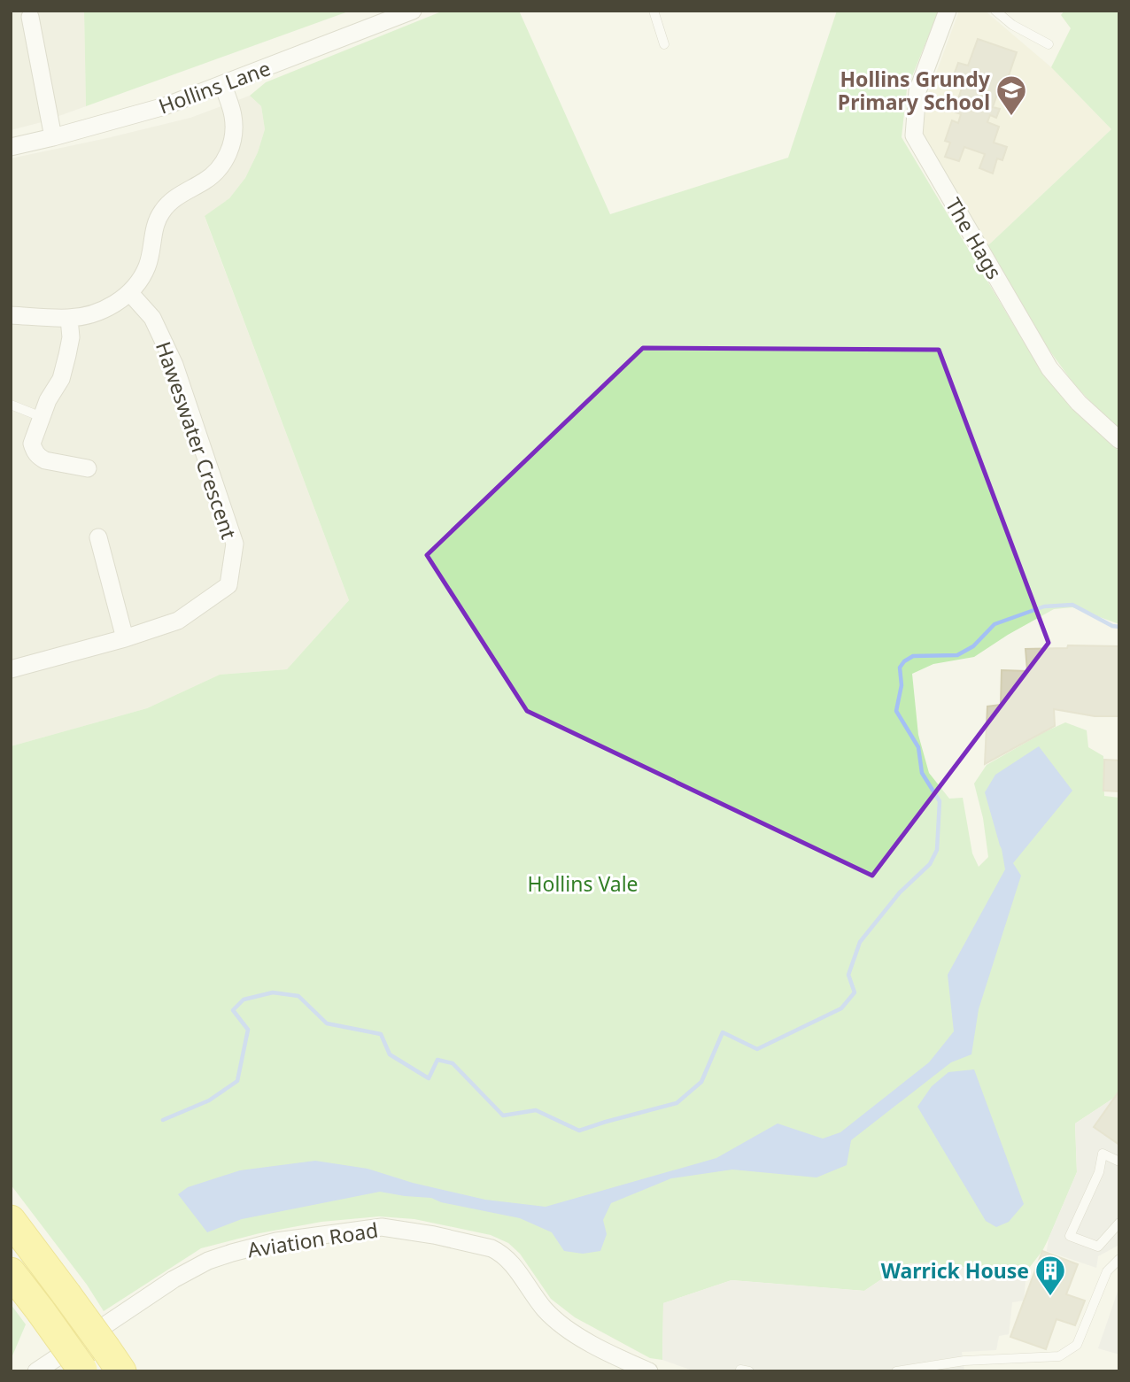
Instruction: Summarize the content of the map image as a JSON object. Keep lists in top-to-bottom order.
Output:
{
  "streets": {
    "street": [
      "Hollins Lane",
      "The Hags",
      "Haweswater Crescent",
      "Aviation Road"
    ]
  },
  "parks": ["Hollins Vale"],
  "places": {
    "school or university": ["Hollins Grundy Primary School"],
    "building": ["Warrick House"]
  }
}
